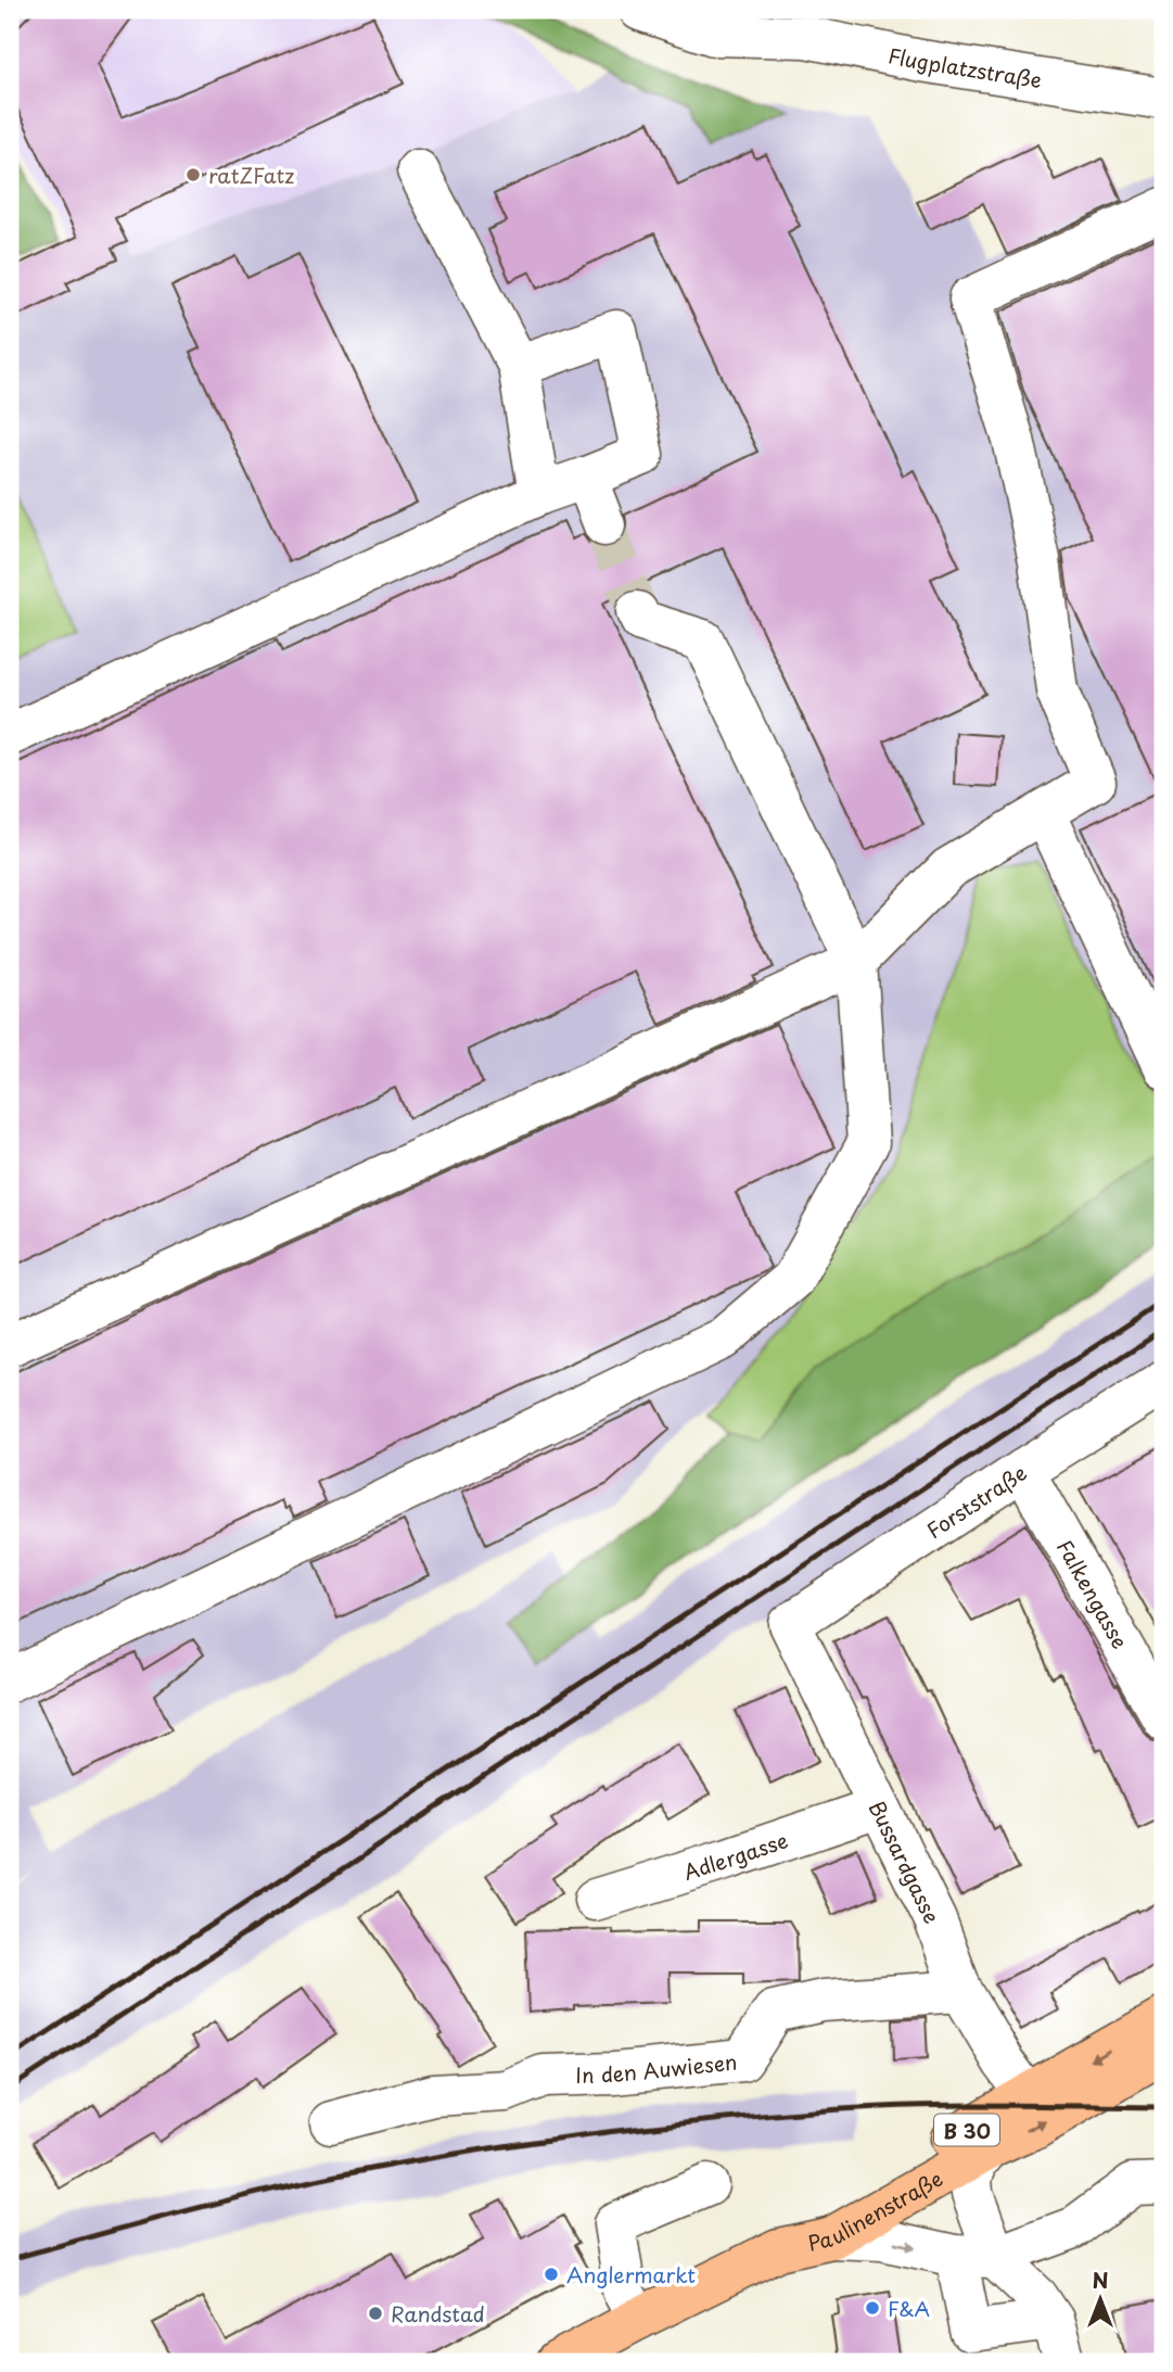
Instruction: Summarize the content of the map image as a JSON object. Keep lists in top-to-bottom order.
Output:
{
  "streets": {
    "main road": ["B 30", "Paulinenstraße"],
    "street": [
      "Flugplatzstraße",
      "Forststraße",
      "Falkengasse",
      "Adlergasse",
      "Bussardgasse",
      "In den Auwiesen"
    ]
  },
  "crossings": [
    ["Forststraße", "Falkengasse"],
    ["Forststraße", "Bussardgasse"],
    ["Adlergasse", "Bussardgasse"],
    ["Bussardgasse", "In den Auwiesen"],
    ["Bussardgasse", "Paulinenstraße"]
  ],
  "places": [
    "ratZFatz",
    "Anglermarkt",
    "F&A",
    "Randstad"
  ],
  "north": "top"
}
